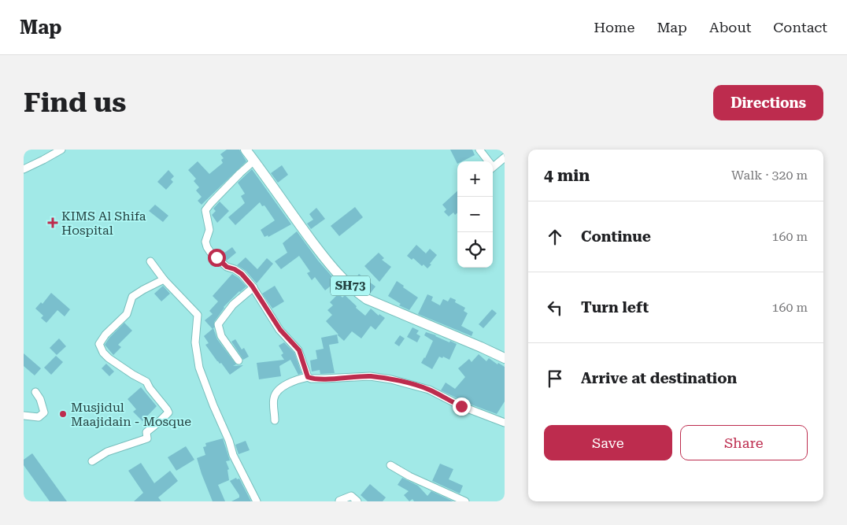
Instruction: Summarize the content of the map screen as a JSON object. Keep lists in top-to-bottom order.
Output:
{
  "streets": {
    "main road": ["SH73"]
  },
  "places": {
    "health": ["KIMS Al Shifa Hospital"],
    "other": ["Musjidul Maajidain - Mosque"]
  },
  "page": {
    "header": "Map",
    "nav": [
      "Home",
      "Map",
      "About",
      "Contact"
    ],
    "buttons": [
      "Directions",
      ["Save", "Share"]
    ],
    "title": "Find us",
    "heading": ["4 min", "Walk · 320 m"],
    "map_buttons": ["+", "−"],
    "list": [
      ["Continue", "160 m"],
      ["Turn left", "160 m"],
      "Arrive at destination"
    ]
  }
}
